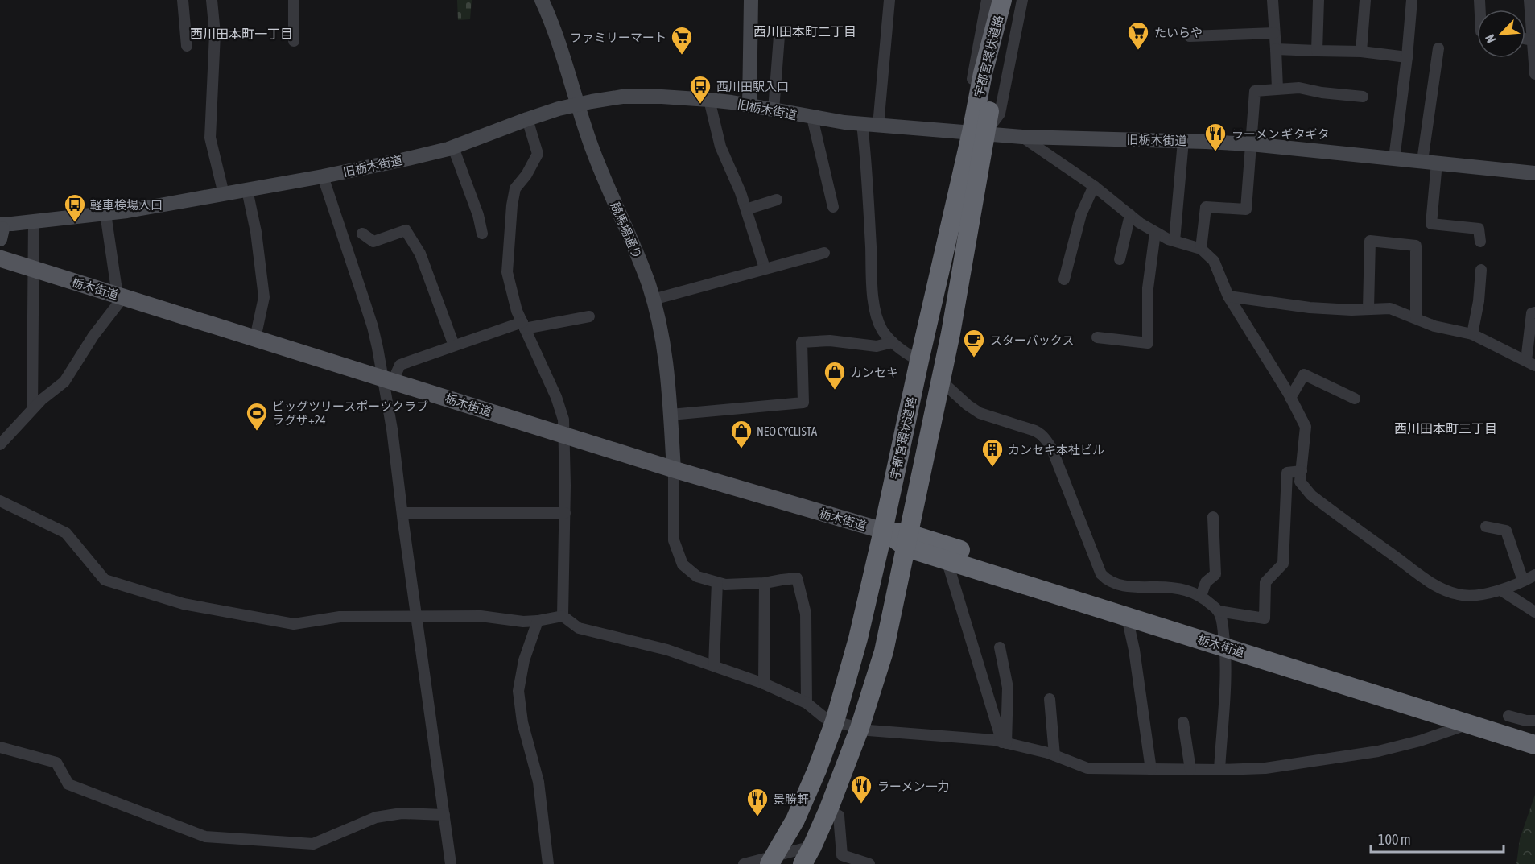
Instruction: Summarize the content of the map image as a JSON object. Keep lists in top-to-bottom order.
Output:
{
  "streets": {
    "highway": ["宇都宮環状道路", "栃木街道"],
    "street": ["旧栃木街道", "競馬場通り"]
  },
  "crossings": [
    ["宇都宮環状道路", "旧栃木街道"],
    ["宇都宮環状道路", "栃木街道"],
    ["旧栃木街道", "競馬場通り"],
    ["競馬場通り", "栃木街道"]
  ],
  "districts": ["西川田本町二丁目", "西川田本町一丁目", "西川田本町三丁目"],
  "places": {
    "supermarket": ["たいらや", "ファミリーマート"],
    "bus stop": ["西川田駅入口", "軽車検場入口"],
    "restaurant": ["ラーメン ギタギタ", "ラーメン一力", "景勝軒"],
    "cafe": ["スターバックス"],
    "shop": ["カンセキ", "NEO CYCLISTA"],
    "sports": ["ビッグツリースポーツクラブ ラグザ+24"],
    "building": ["カンセキ本社ビル"]
  },
  "scale_bar": "100 m",
  "north": "bottom left"
}
